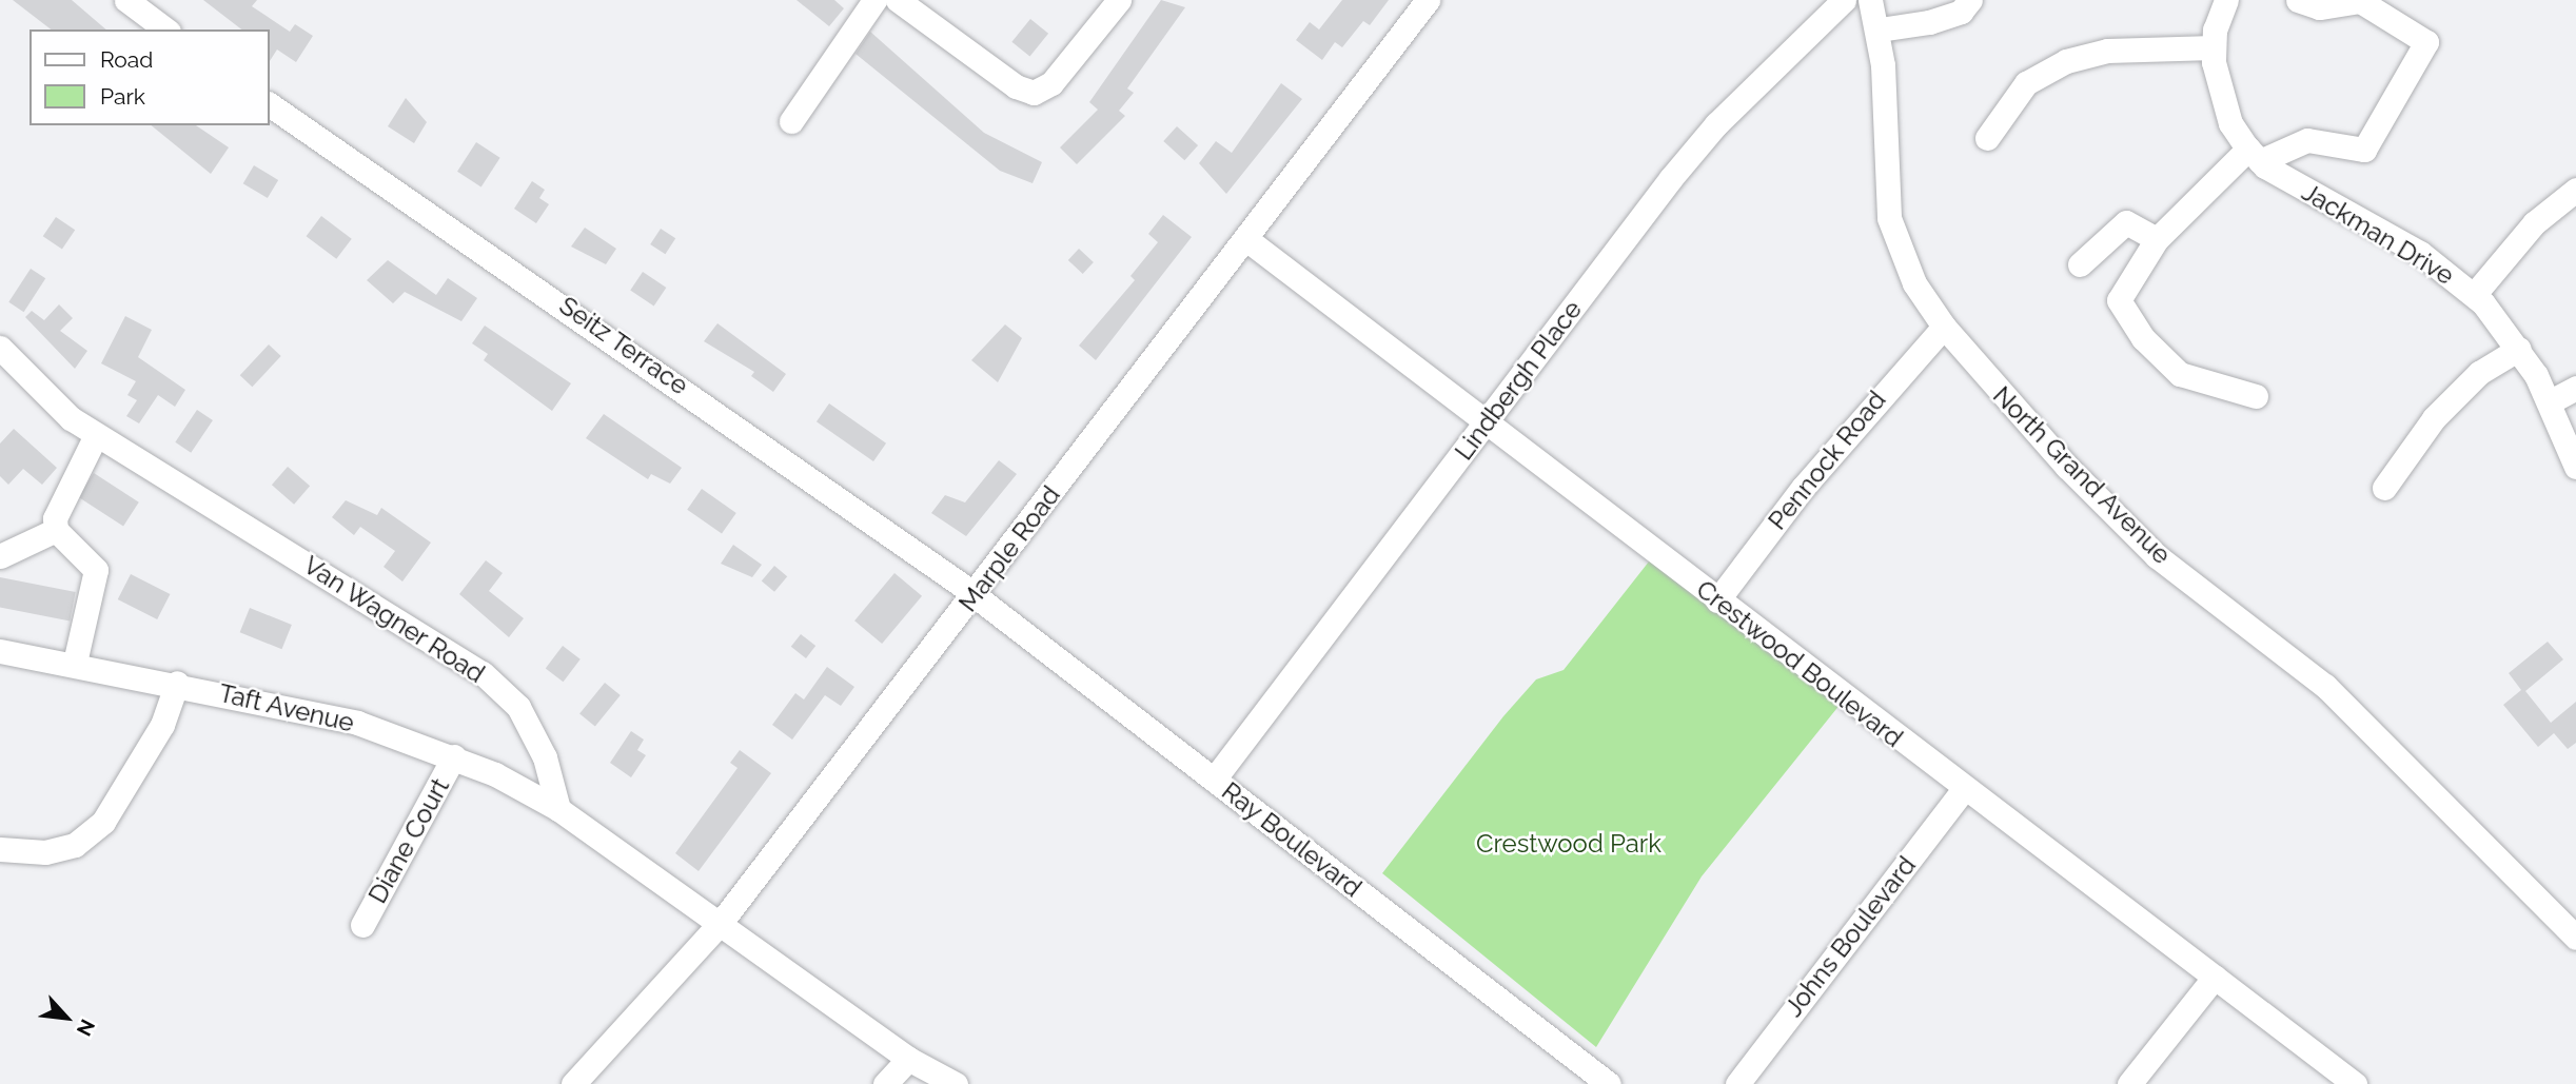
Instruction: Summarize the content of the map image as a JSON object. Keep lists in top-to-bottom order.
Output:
{
  "streets": {
    "street": [
      "Jackman Drive",
      "Seitz Terrace",
      "Lindbergh Place",
      "Pennock Road",
      "North Grand Avenue",
      "Marple Road",
      "Van Wagner Road",
      "Crestwood Boulevard",
      "Taft Avenue",
      "Ray Boulevard",
      "Diane Court",
      "Johns Boulevard"
    ]
  },
  "crossings": [
    ["Seitz Terrace", "Marple Road"],
    ["Seitz Terrace", "Ray Boulevard"],
    ["Lindbergh Place", "Crestwood Boulevard"],
    ["Lindbergh Place", "Ray Boulevard"],
    ["Pennock Road", "North Grand Avenue"],
    ["Pennock Road", "Crestwood Boulevard"],
    ["Marple Road", "Crestwood Boulevard"],
    ["Marple Road", "Ray Boulevard"],
    ["Van Wagner Road", "Taft Avenue"],
    ["Crestwood Boulevard", "Johns Boulevard"],
    ["Taft Avenue", "Diane Court"]
  ],
  "parks": ["Crestwood Park"],
  "legend": ["Road", "Park"],
  "north": "bottom right"
}
